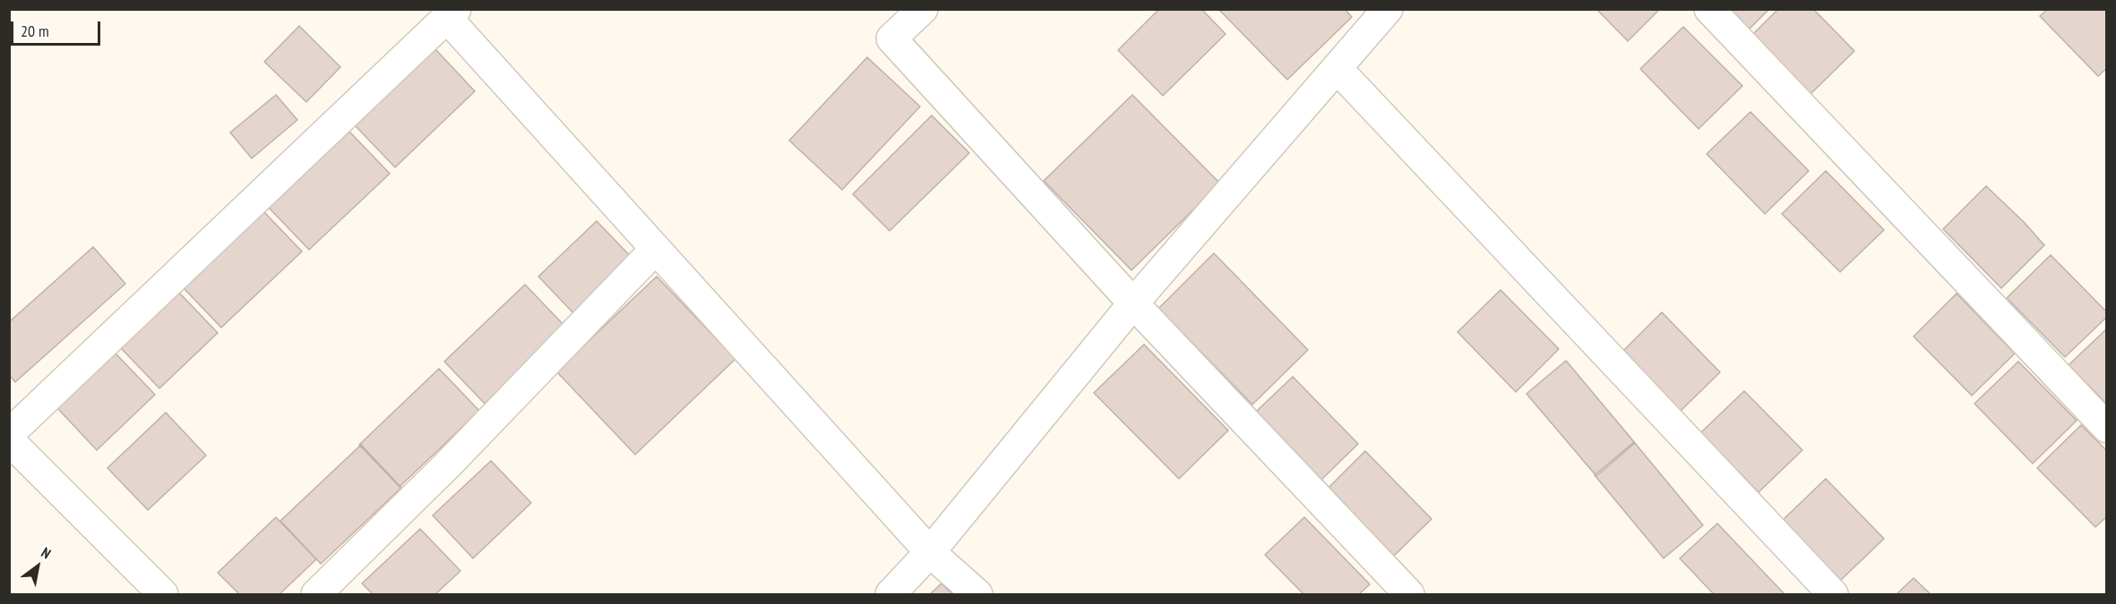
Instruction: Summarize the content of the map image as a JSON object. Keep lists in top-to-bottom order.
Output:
{
  "scale_bar": "20 m",
  "north": "top right"
}
